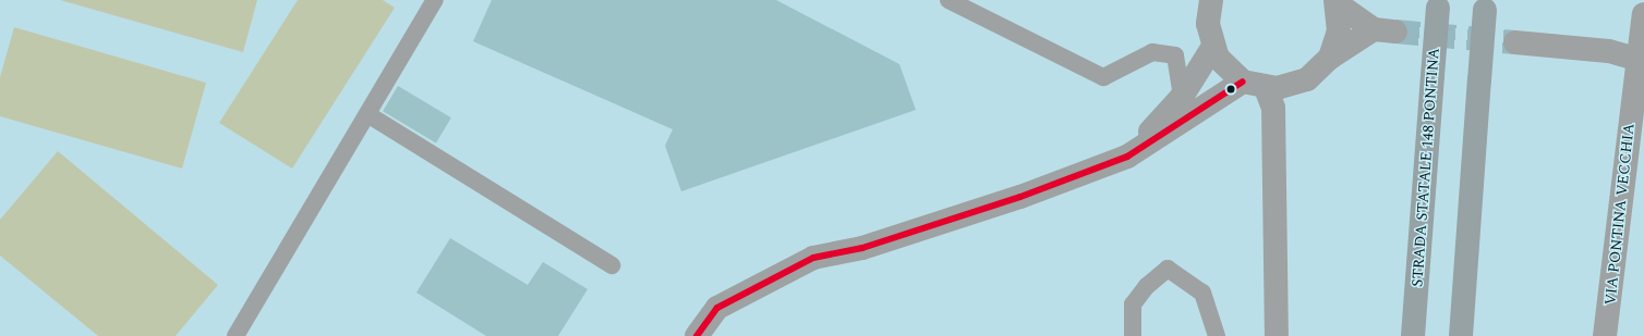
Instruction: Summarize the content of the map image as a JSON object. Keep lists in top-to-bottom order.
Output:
{
  "streets": {
    "highway": ["STRADA STATALE 148 PONTINA"],
    "street": ["VIA PONTINA VECCHIA"]
  }
}
